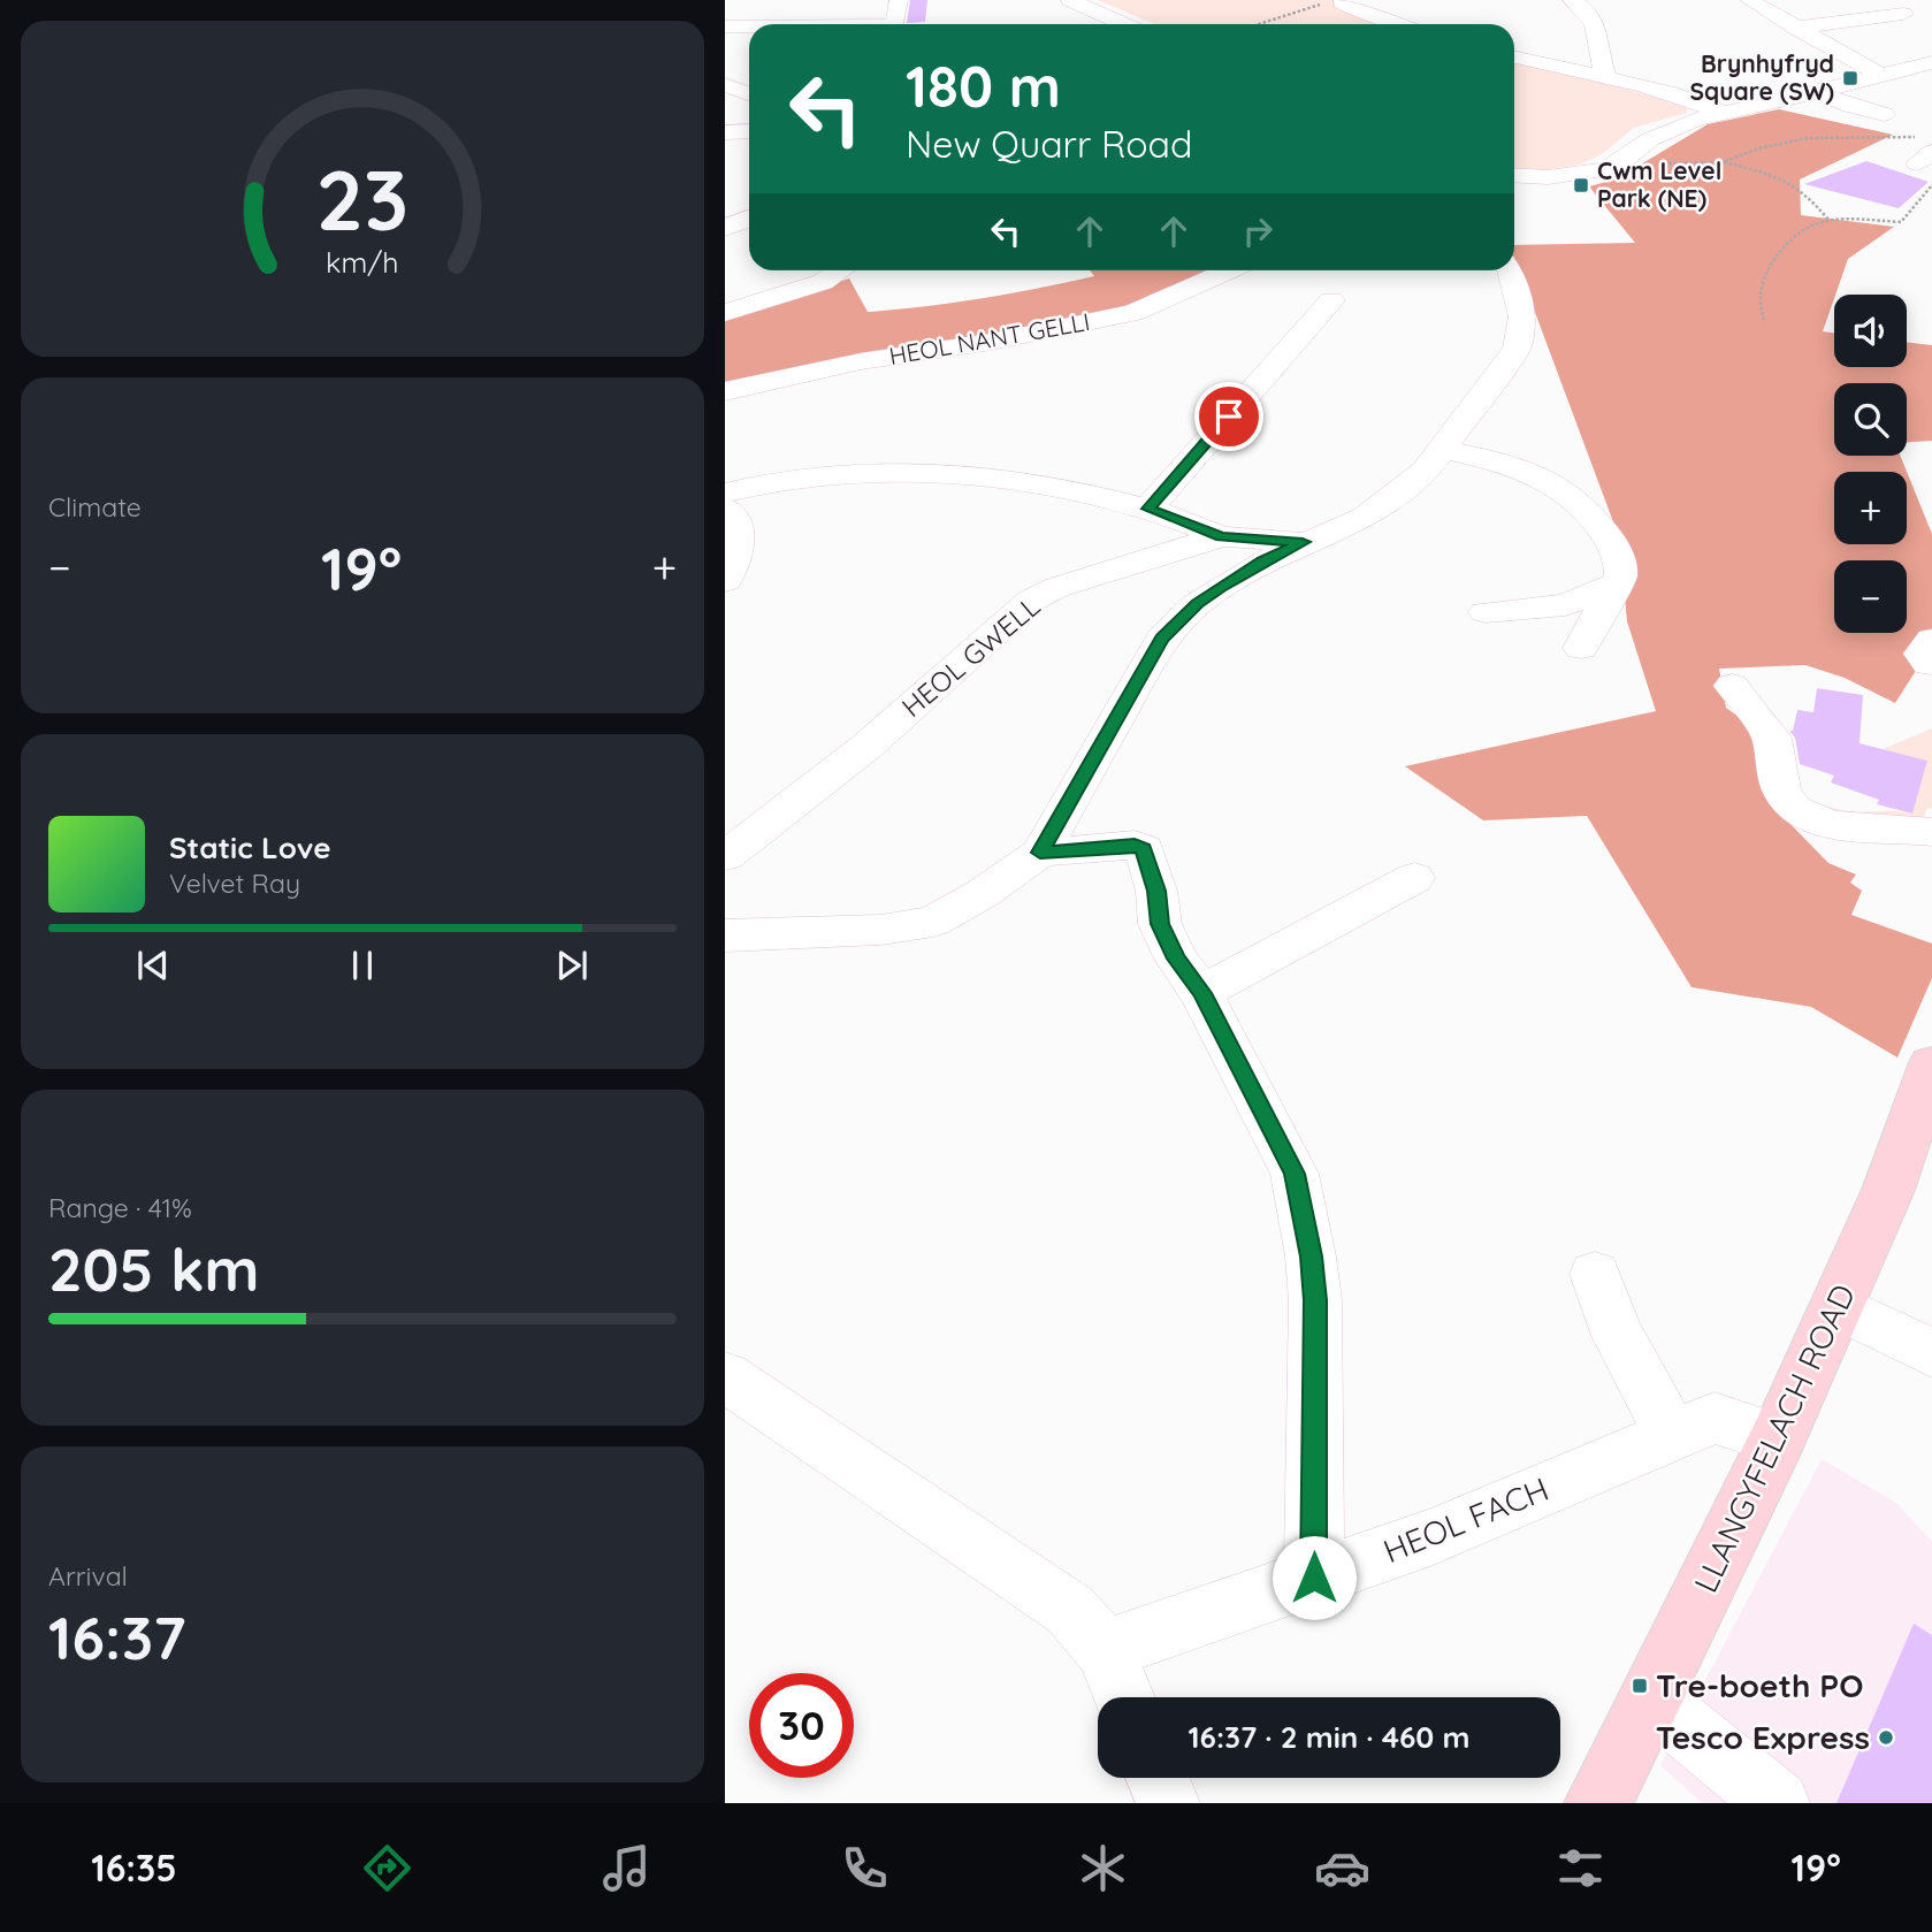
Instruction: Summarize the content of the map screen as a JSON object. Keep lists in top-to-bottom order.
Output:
{
  "streets": {
    "main road": ["LLANGYFELACH ROAD"],
    "street": ["HEOL NANT GELLI", "HEOL GWELL", "HEOL FACH"]
  },
  "crossings": [
    ["LLANGYFELACH ROAD", "HEOL FACH"]
  ],
  "places": {
    "transit": ["Brynhyfryd Square (SW)", "Cwm Level Park (NE)", "Tre-boeth PO"],
    "other": ["Tesco Express"]
  },
  "page": {
    "turn": ["180 m", "New Quarr Road"],
    "map_buttons": ["+", "−"],
    "tile": [
      "Climate",
      ["Range · 41%", "205 km"],
      ["Arrival", "16:37"]
    ],
    "heat": ["−", "19°", "+"],
    "song": ["Static Love", "Velvet Ray"],
    "limit": "30",
    "trip": "16:37 · 2 min · 460 m",
    "tabs": ["16:35", "19°"],
    "gauge": ["23", "km/h"]
  }
}
